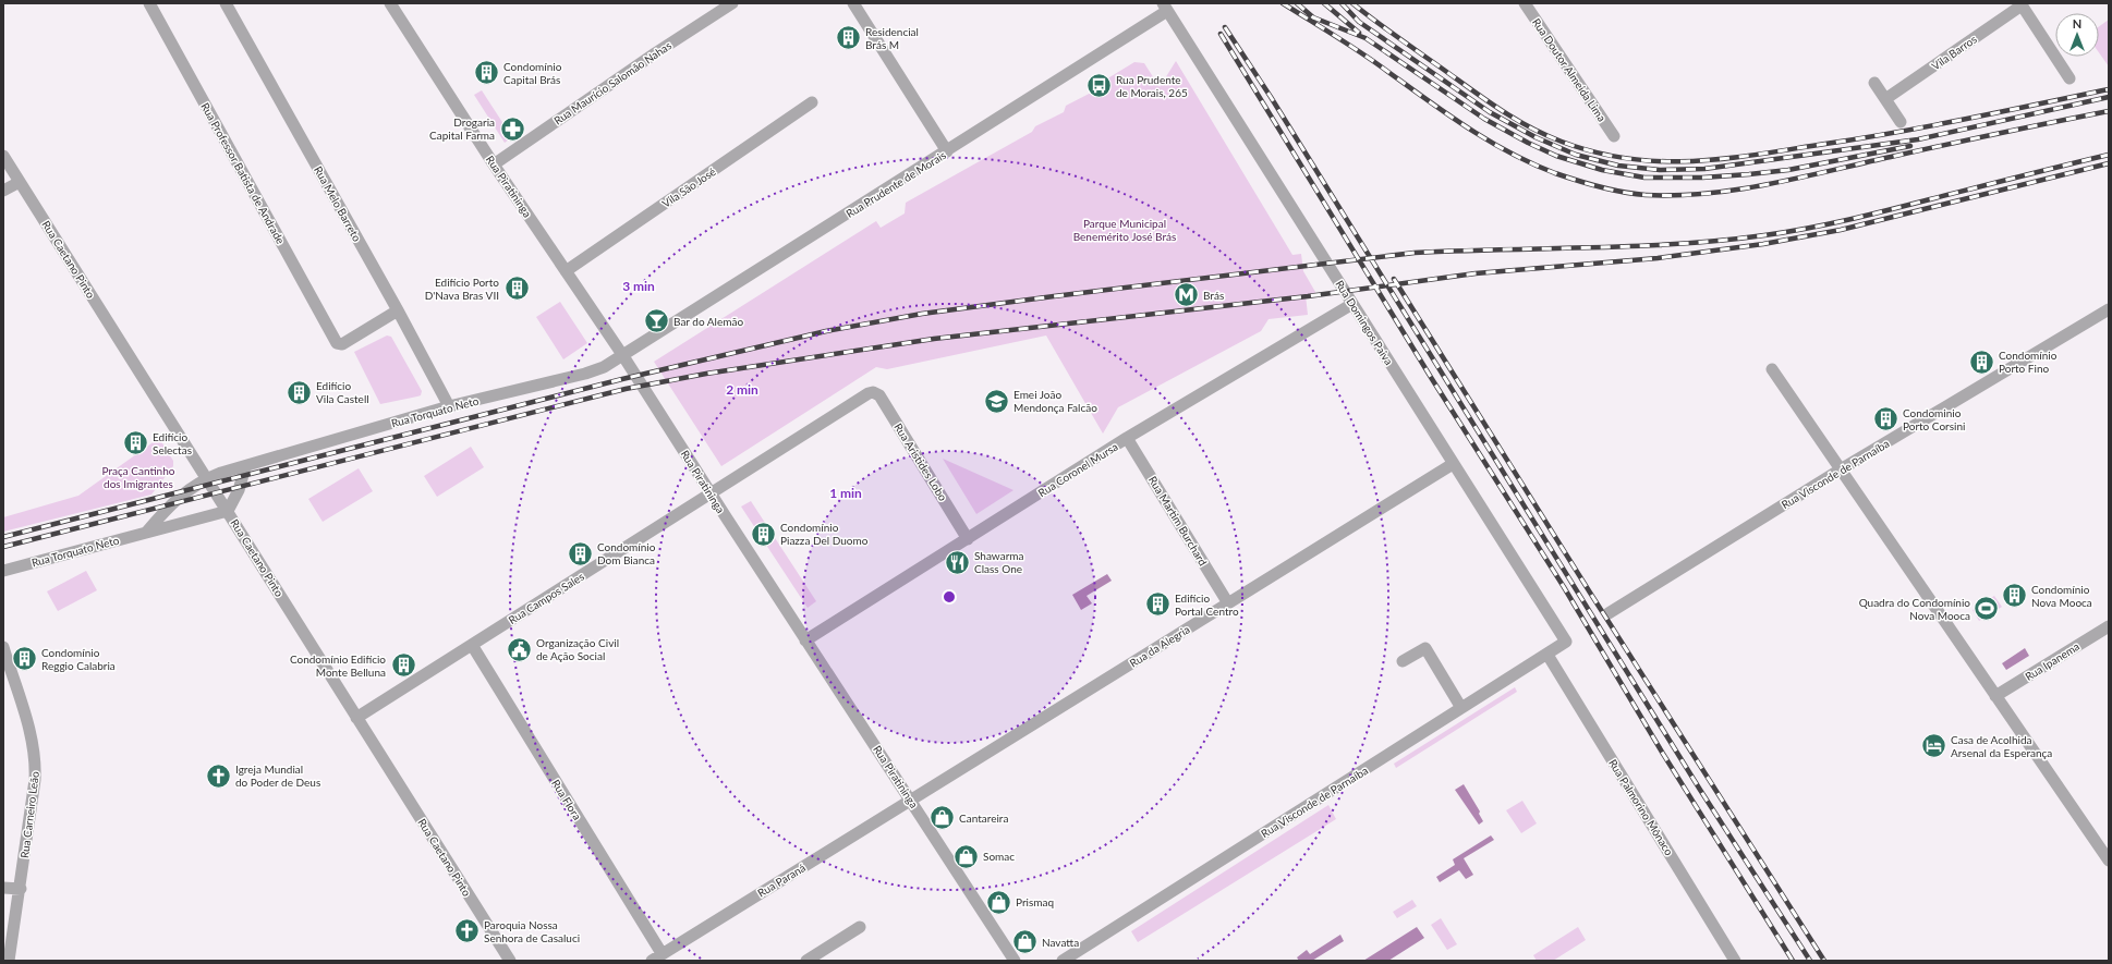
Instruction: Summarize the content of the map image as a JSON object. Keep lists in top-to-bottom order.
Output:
{
  "streets": {
    "street": [
      "Vila Barros",
      "Rua Doutor Almeida Lima",
      "Rua Maurício Salomão Nahas",
      "Rua Professor Batista de Andrade",
      "Rua Prudente de Morais",
      "Rua Piratininga",
      "Vila São José",
      "Rua Melo Barreto",
      "Rua Caetano Pinto",
      "Rua Domingos Paiva",
      "Rua Torquato Neto",
      "Rua Aristides Lobo",
      "Rua Coronel Mursa",
      "Rua Visconde de Parnaíba",
      "Rua Martim Burchard",
      "Rua Campos Sales",
      "Rua da Alegria",
      "Rua Ipanema",
      "Rua Flora",
      "Rua Palmorino Mônaco",
      "Rua Carneiro Leão",
      "Rua Paraná"
    ]
  },
  "crossings": [
    ["Rua Maurício Salomão Nahas", "Rua Piratininga"],
    ["Rua Professor Batista de Andrade", "Rua Melo Barreto"],
    ["Rua Prudente de Morais", "Rua Piratininga"],
    ["Rua Prudente de Morais", "Rua Domingos Paiva"],
    ["Rua Prudente de Morais", "Rua Torquato Neto"],
    ["Rua Piratininga", "Vila São José"],
    ["Rua Piratininga", "Rua Torquato Neto"],
    ["Rua Piratininga", "Rua Coronel Mursa"],
    ["Rua Piratininga", "Rua Campos Sales"],
    ["Rua Piratininga", "Rua da Alegria"],
    ["Rua Piratininga", "Rua Paraná"],
    ["Rua Melo Barreto", "Rua Torquato Neto"],
    ["Rua Caetano Pinto", "Rua Torquato Neto"],
    ["Rua Caetano Pinto", "Rua Campos Sales"],
    ["Rua Domingos Paiva", "Rua Coronel Mursa"],
    ["Rua Domingos Paiva", "Rua Visconde de Parnaíba"],
    ["Rua Domingos Paiva", "Rua da Alegria"],
    ["Rua Aristides Lobo", "Rua Coronel Mursa"],
    ["Rua Aristides Lobo", "Rua Campos Sales"],
    ["Rua Coronel Mursa", "Rua Martim Burchard"],
    ["Rua Visconde de Parnaíba", "Rua Palmorino Mônaco"],
    ["Rua Martim Burchard", "Rua da Alegria"],
    ["Rua Campos Sales", "Rua Flora"],
    ["Rua da Alegria", "Rua Paraná"],
    ["Rua Flora", "Rua Paraná"]
  ],
  "parks": ["Parque Municipal Benemérito José Brás", "Praça Cantinho dos Imigrantes"],
  "places": {
    "building": [
      "Residencial Brás M",
      "Condomínio Capital Brás",
      "Edifício Porto D'Nava Bras VII",
      "Condomínio Porto Fino",
      "Edifício Vila Castell",
      "Condominio Porto Corsini",
      "Edifício Selectas",
      "Condomínio Piazza Del Duomo",
      "Condomínio Dom Bianca",
      "Condomínio Nova Mooca",
      "Edifício Portal Centro",
      "Condomínio Reggio Calabria",
      "Condomínio Edifício Monte Belluna"
    ],
    "bus stop": ["Rua Prudente de Morais, 265"],
    "pharmacy": ["Drogaria Capital Farma"],
    "metro station": ["Brás"],
    "bar": ["Bar do Alemão"],
    "school or university": ["Emei João Mendonça Falcão"],
    "restaurant": ["Shawarma Class One"],
    "sports": ["Quadra do Condomínio Nova Mooca"],
    "public building": ["Organização Civil de Ação Social"],
    "hotel": ["Casa de Acolhida Arsenal da Esperança"],
    "church": ["Igreja Mundial do Poder de Deus", "Paroquia Nossa Senhora de Casaluci"],
    "shop": [
      "Cantareira",
      "Somac",
      "Prismaq",
      "Navatta"
    ]
  },
  "north": "top",
  "rings": ["3 min", "2 min", "1 min"]
}
